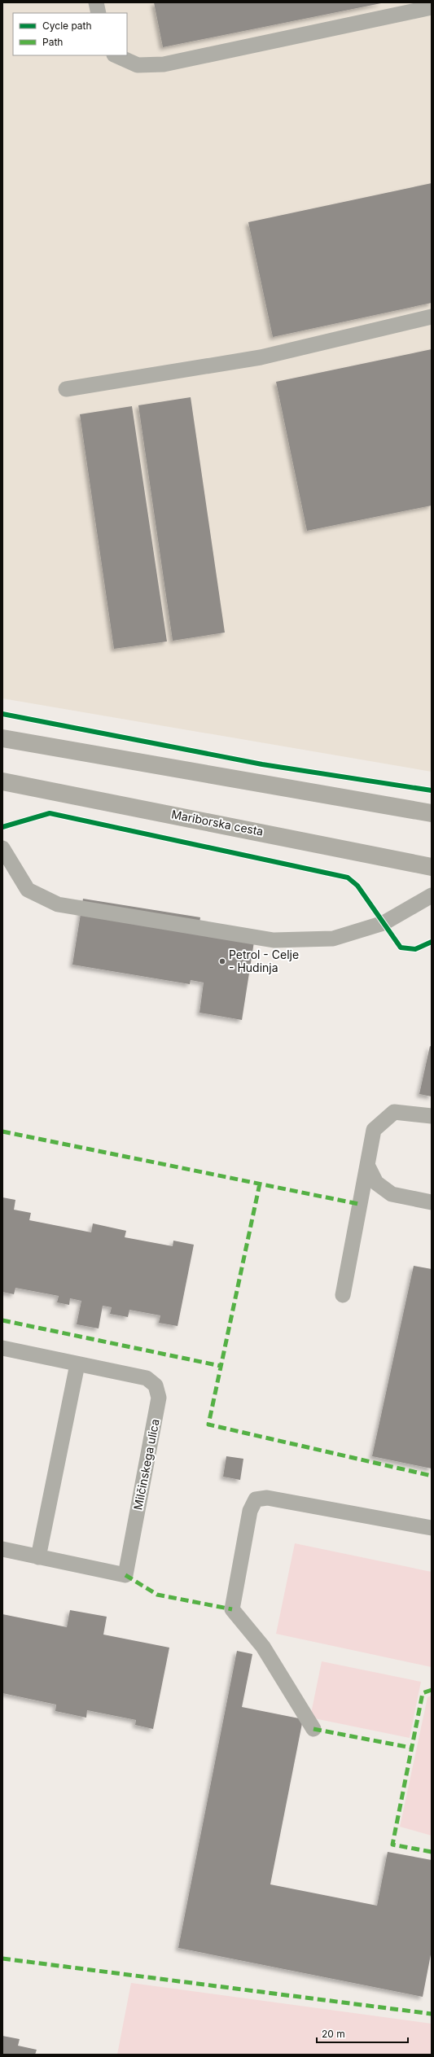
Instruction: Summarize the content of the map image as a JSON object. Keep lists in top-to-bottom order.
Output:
{
  "streets": {
    "main road": ["Mariborska cesta"],
    "lane": ["Milčinskega ulica"]
  },
  "places": ["Petrol - Celje - Hudinja"],
  "legend": ["Cycle path", "Path"],
  "scale_bar": "20 m"
}
